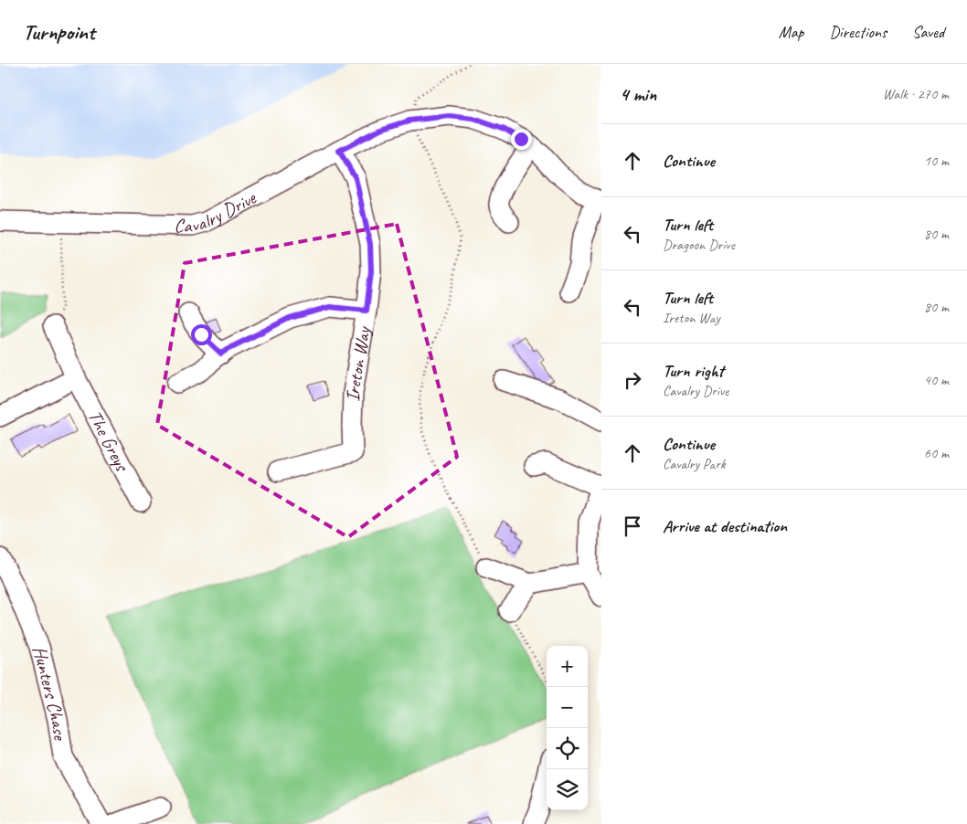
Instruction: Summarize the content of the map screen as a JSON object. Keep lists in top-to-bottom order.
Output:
{
  "streets": {
    "street": [
      "Cavalry Drive",
      "Ireton Way",
      "The Greys",
      "Hunters Chase"
    ]
  },
  "crossings": [
    ["Cavalry Drive", "Ireton Way"]
  ],
  "page": {
    "header": "Turnpoint",
    "nav": ["Map", "Directions", "Saved"],
    "heading": ["4 min", "Walk · 270 m"],
    "list": [
      ["Continue", "10 m"],
      ["Turn left", "Dragoon Drive", "80 m"],
      ["Turn left", "Ireton Way", "80 m"],
      ["Turn right", "Cavalry Drive", "40 m"],
      ["Continue", "Cavalry Park", "60 m"],
      "Arrive at destination"
    ],
    "map_buttons": ["+", "−"]
  }
}
